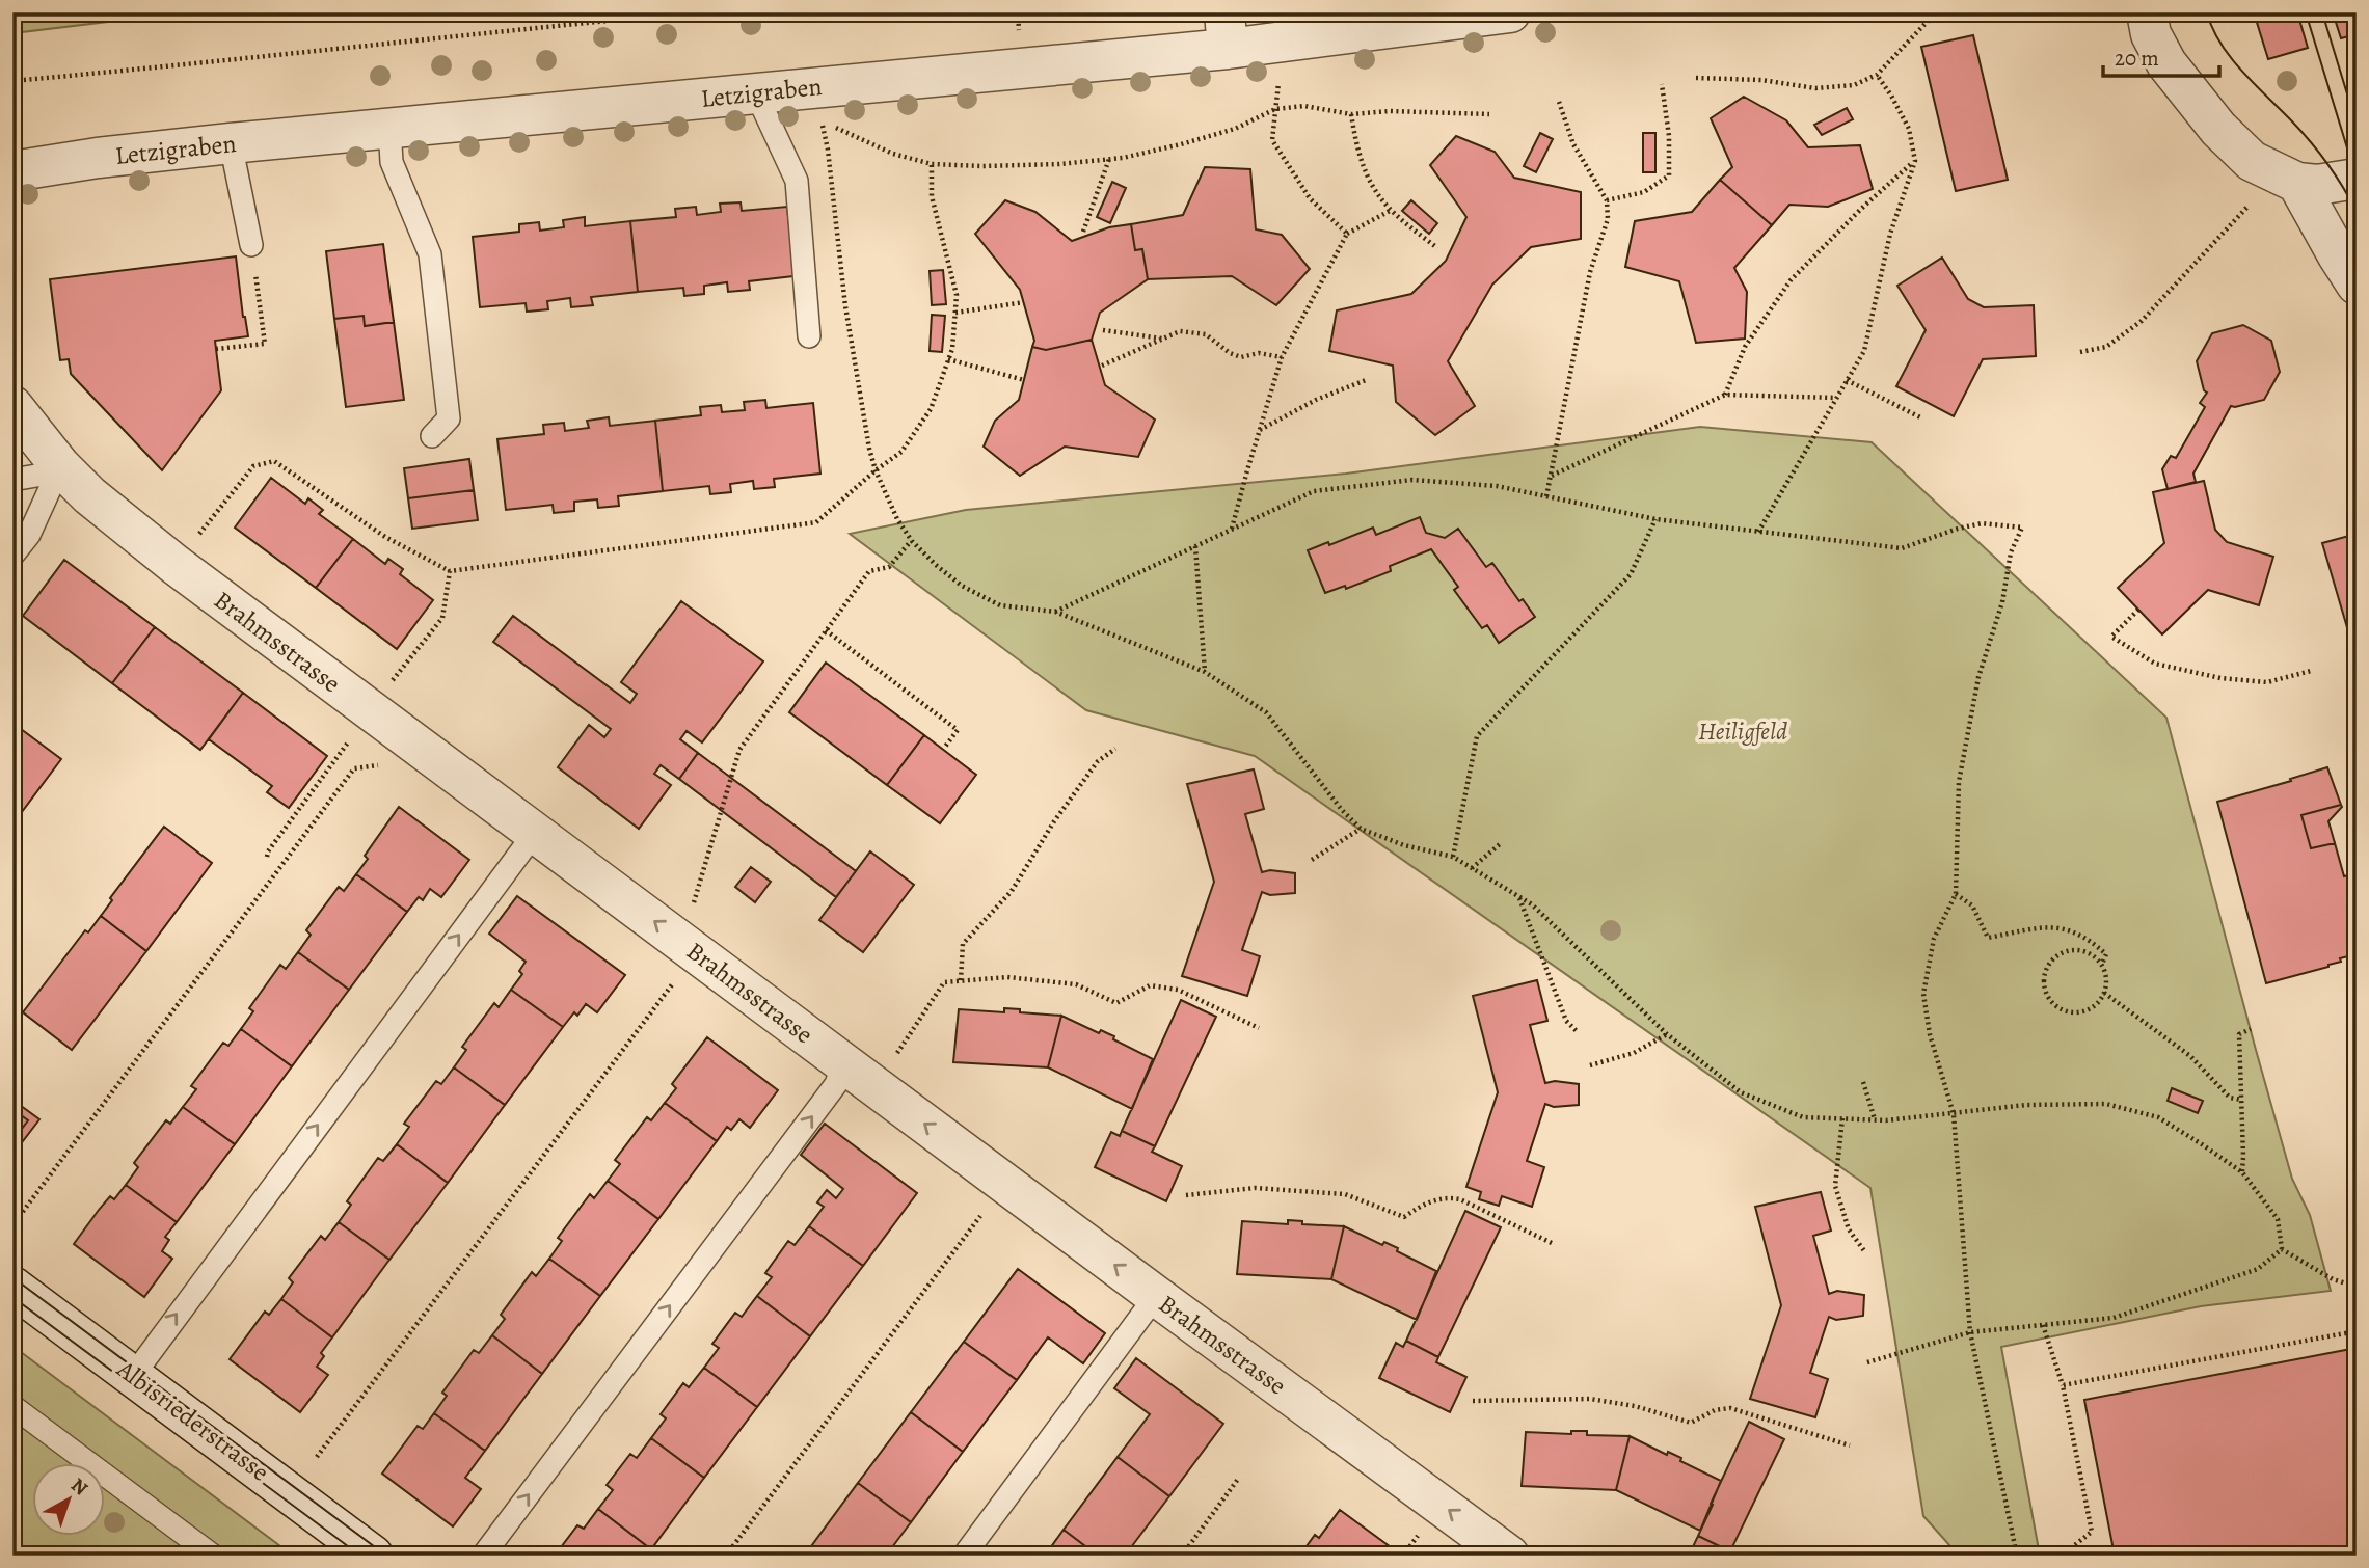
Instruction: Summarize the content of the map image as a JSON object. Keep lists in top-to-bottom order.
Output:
{
  "streets": {
    "street": ["Letzigraben", "Brahmsstrasse", "Albisriederstrasse"]
  },
  "one_way": ["Brahmsstrasse"],
  "parks": ["Heiligfeld"],
  "scale_bar": "20 m",
  "north": "top right"
}
